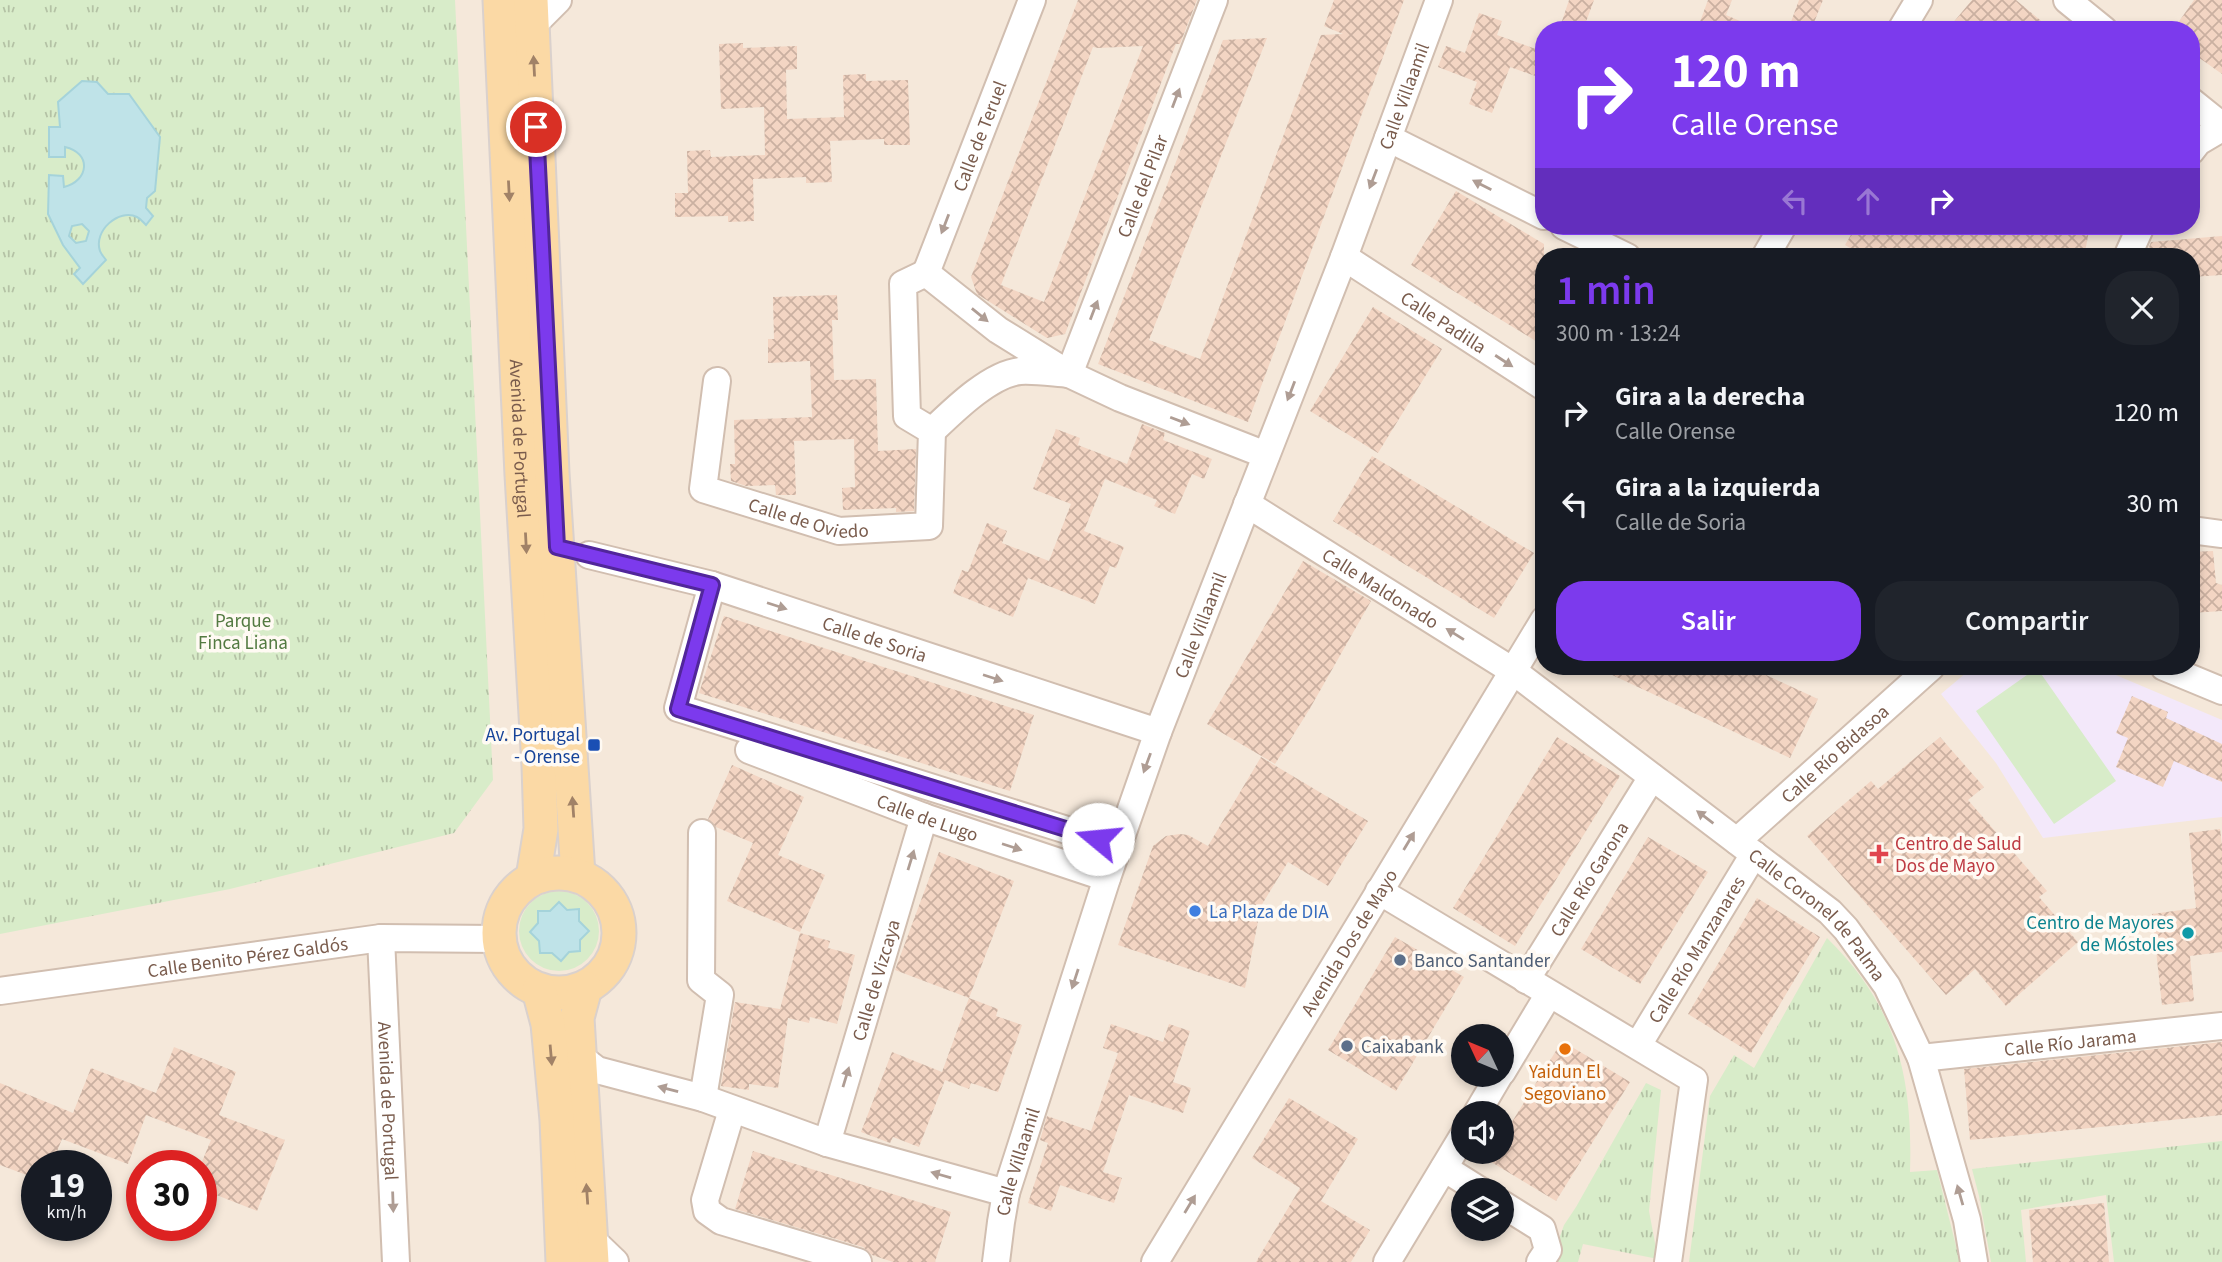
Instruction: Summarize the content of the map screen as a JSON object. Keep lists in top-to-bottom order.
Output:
{
  "streets": {
    "main road": ["Avenida de Portugal"],
    "street": [
      "Calle Villaamil",
      "Calle de Teruel",
      "Calle del Pilar",
      "Calle Padilla",
      "Calle de Oviedo",
      "Calle Maldonado",
      "Calle de Soria",
      "Calle Río Bidasoa",
      "Calle de Lugo",
      "Calle Río Garona",
      "Calle Coronel de Palma",
      "Avenida Dos de Mayo",
      "Calle Río Manzanares",
      "Calle Benito Pérez Galdós",
      "Calle de Vizcaya",
      "Calle Río Jarama"
    ]
  },
  "crossings": [
    ["Calle Villaamil", "Calle Padilla"],
    ["Calle Villaamil", "Calle Maldonado"],
    ["Calle Villaamil", "Calle de Soria"],
    ["Calle Villaamil", "Calle de Lugo"],
    ["Avenida de Portugal", "Calle de Soria"],
    ["Avenida de Portugal", "Calle Benito Pérez Galdós"],
    ["Calle Maldonado", "Calle Coronel de Palma"],
    ["Calle Maldonado", "Avenida Dos de Mayo"],
    ["Calle Río Bidasoa", "Calle Coronel de Palma"],
    ["Calle Río Bidasoa", "Calle Río Manzanares"],
    ["Calle de Lugo", "Calle de Vizcaya"],
    ["Calle Río Garona", "Calle Coronel de Palma"],
    ["Calle Coronel de Palma", "Avenida Dos de Mayo"],
    ["Calle Coronel de Palma", "Calle Río Manzanares"],
    ["Calle Coronel de Palma", "Calle Río Jarama"]
  ],
  "one_way": [
    "Calle Villaamil",
    "Calle de Teruel",
    "Calle del Pilar",
    "Calle Maldonado",
    "Calle de Soria",
    "Calle de Lugo",
    "Calle Coronel de Palma",
    "Avenida Dos de Mayo"
  ],
  "parks": ["Parque Finca Liana"],
  "places": {
    "transit": ["Av. Portugal - Orense"],
    "health": ["Centro de Salud Dos de Mayo"],
    "other": [
      "La Plaza de DIA",
      "Centro de Mayores de Móstoles",
      "Banco Santander",
      "Caixabank",
      "Yaidun El Segoviano"
    ]
  },
  "north": "top left",
  "page": {
    "turn": ["120 m", "Calle Orense"],
    "heading": ["1 min", "300 m · 13:24"],
    "list": [
      {
        "name": "Gira a la derecha",
        "note": "Calle Orense",
        "value": "120 m"
      },
      {
        "name": "Gira a la izquierda",
        "note": "Calle de Soria",
        "value": "30 m"
      }
    ],
    "buttons": ["Salir", "Compartir"],
    "speed": "19 km/h",
    "limit": "30"
  }
}
